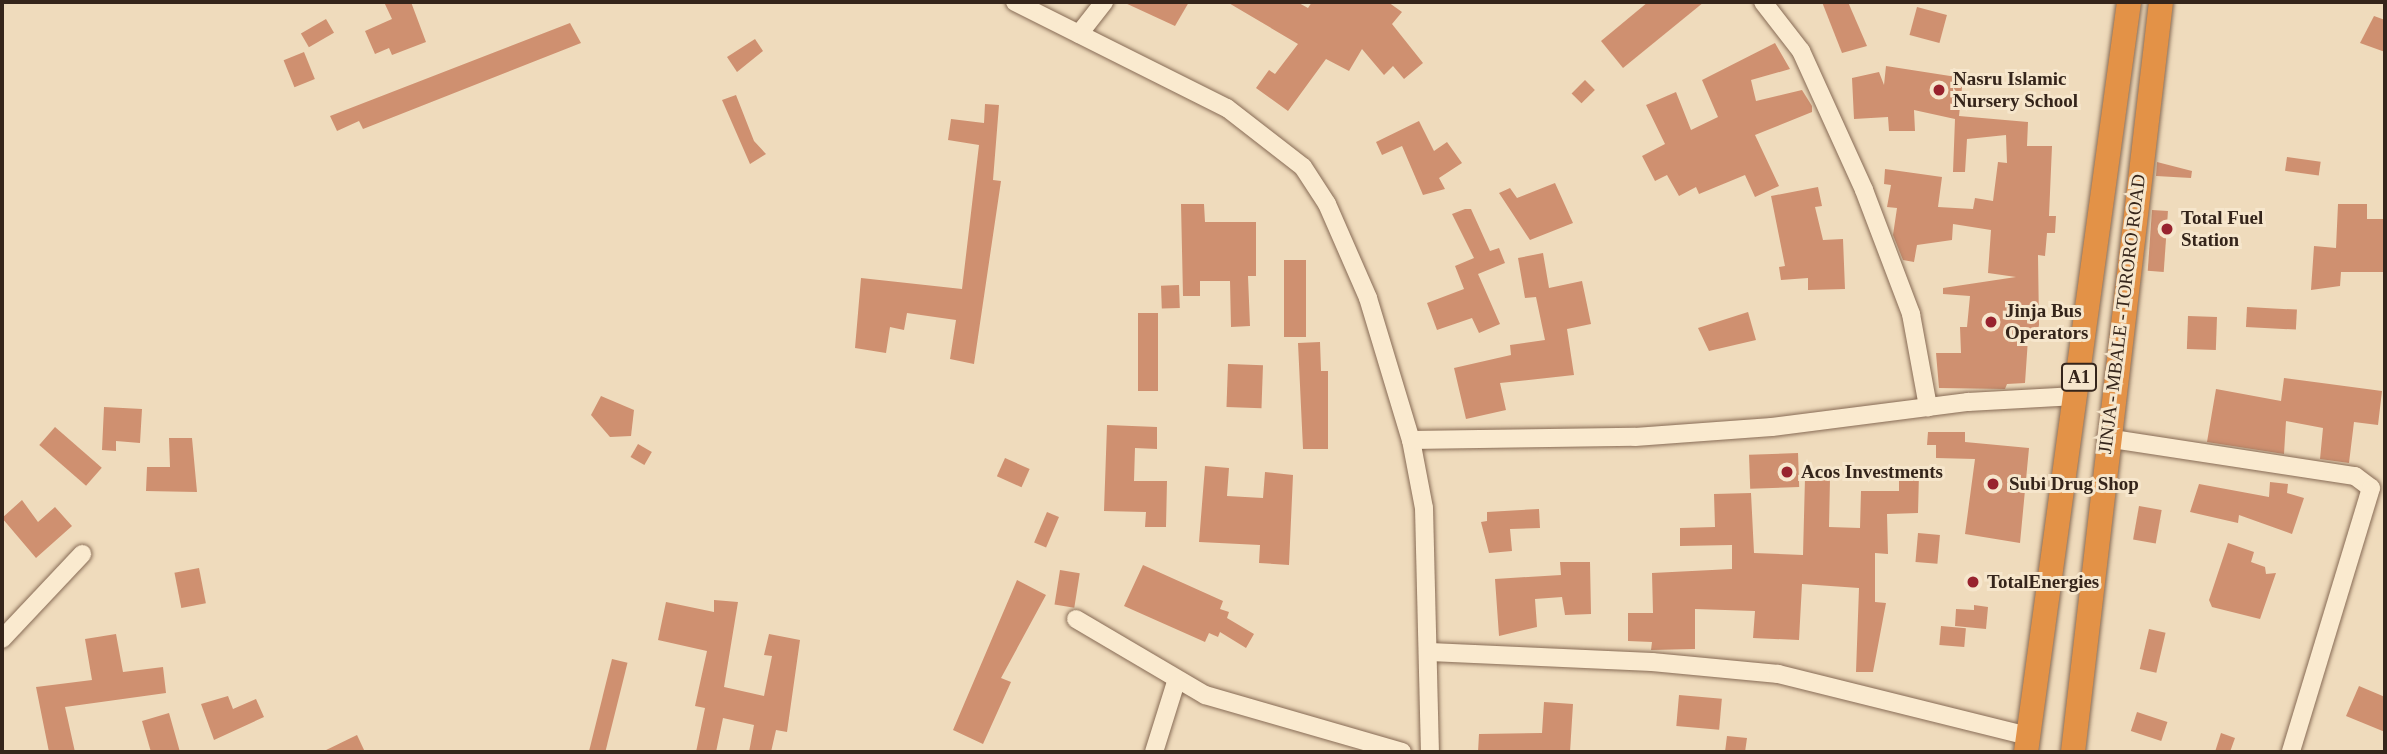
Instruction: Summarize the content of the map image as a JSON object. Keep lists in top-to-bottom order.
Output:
{
  "streets": {
    "highway": ["JINJA - MBALE - TORORO ROAD", "A1"]
  },
  "places": [
    "Nasru Islamic Nursery School",
    "Total Fuel Station",
    "Jinja Bus Operators",
    "Acos Investments",
    "Subi Drug Shop",
    "TotalEnergies"
  ]
}
